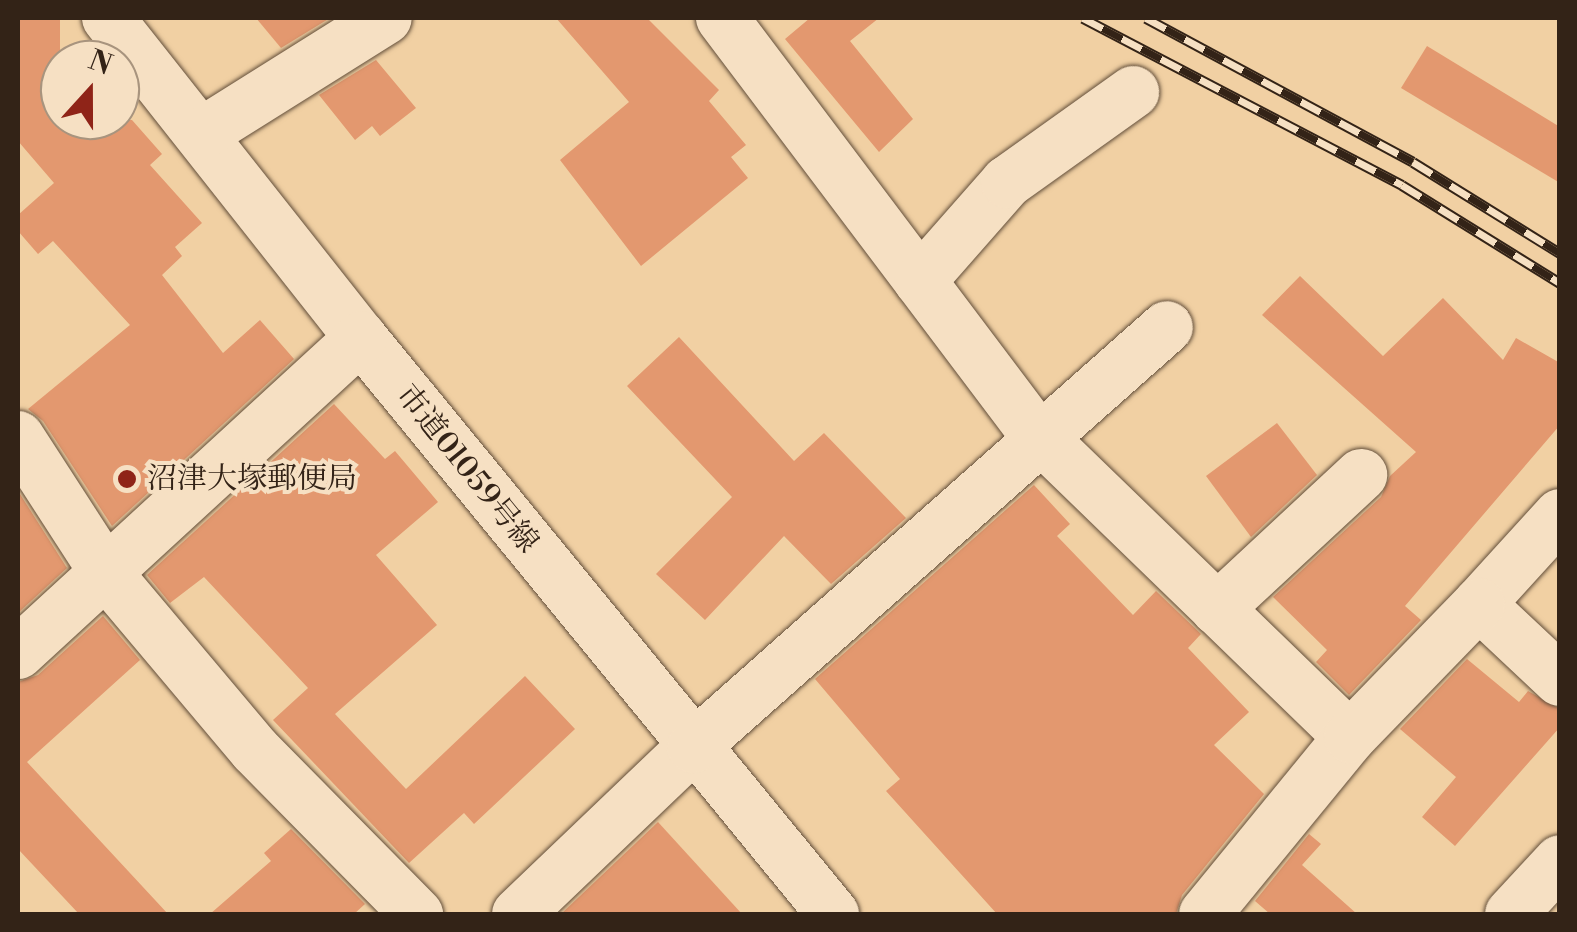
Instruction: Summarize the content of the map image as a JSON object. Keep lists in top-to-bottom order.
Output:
{
  "streets": {
    "street": ["市道01059号線"]
  },
  "places": ["沼津大塚郵便局"],
  "north": "top"
}
